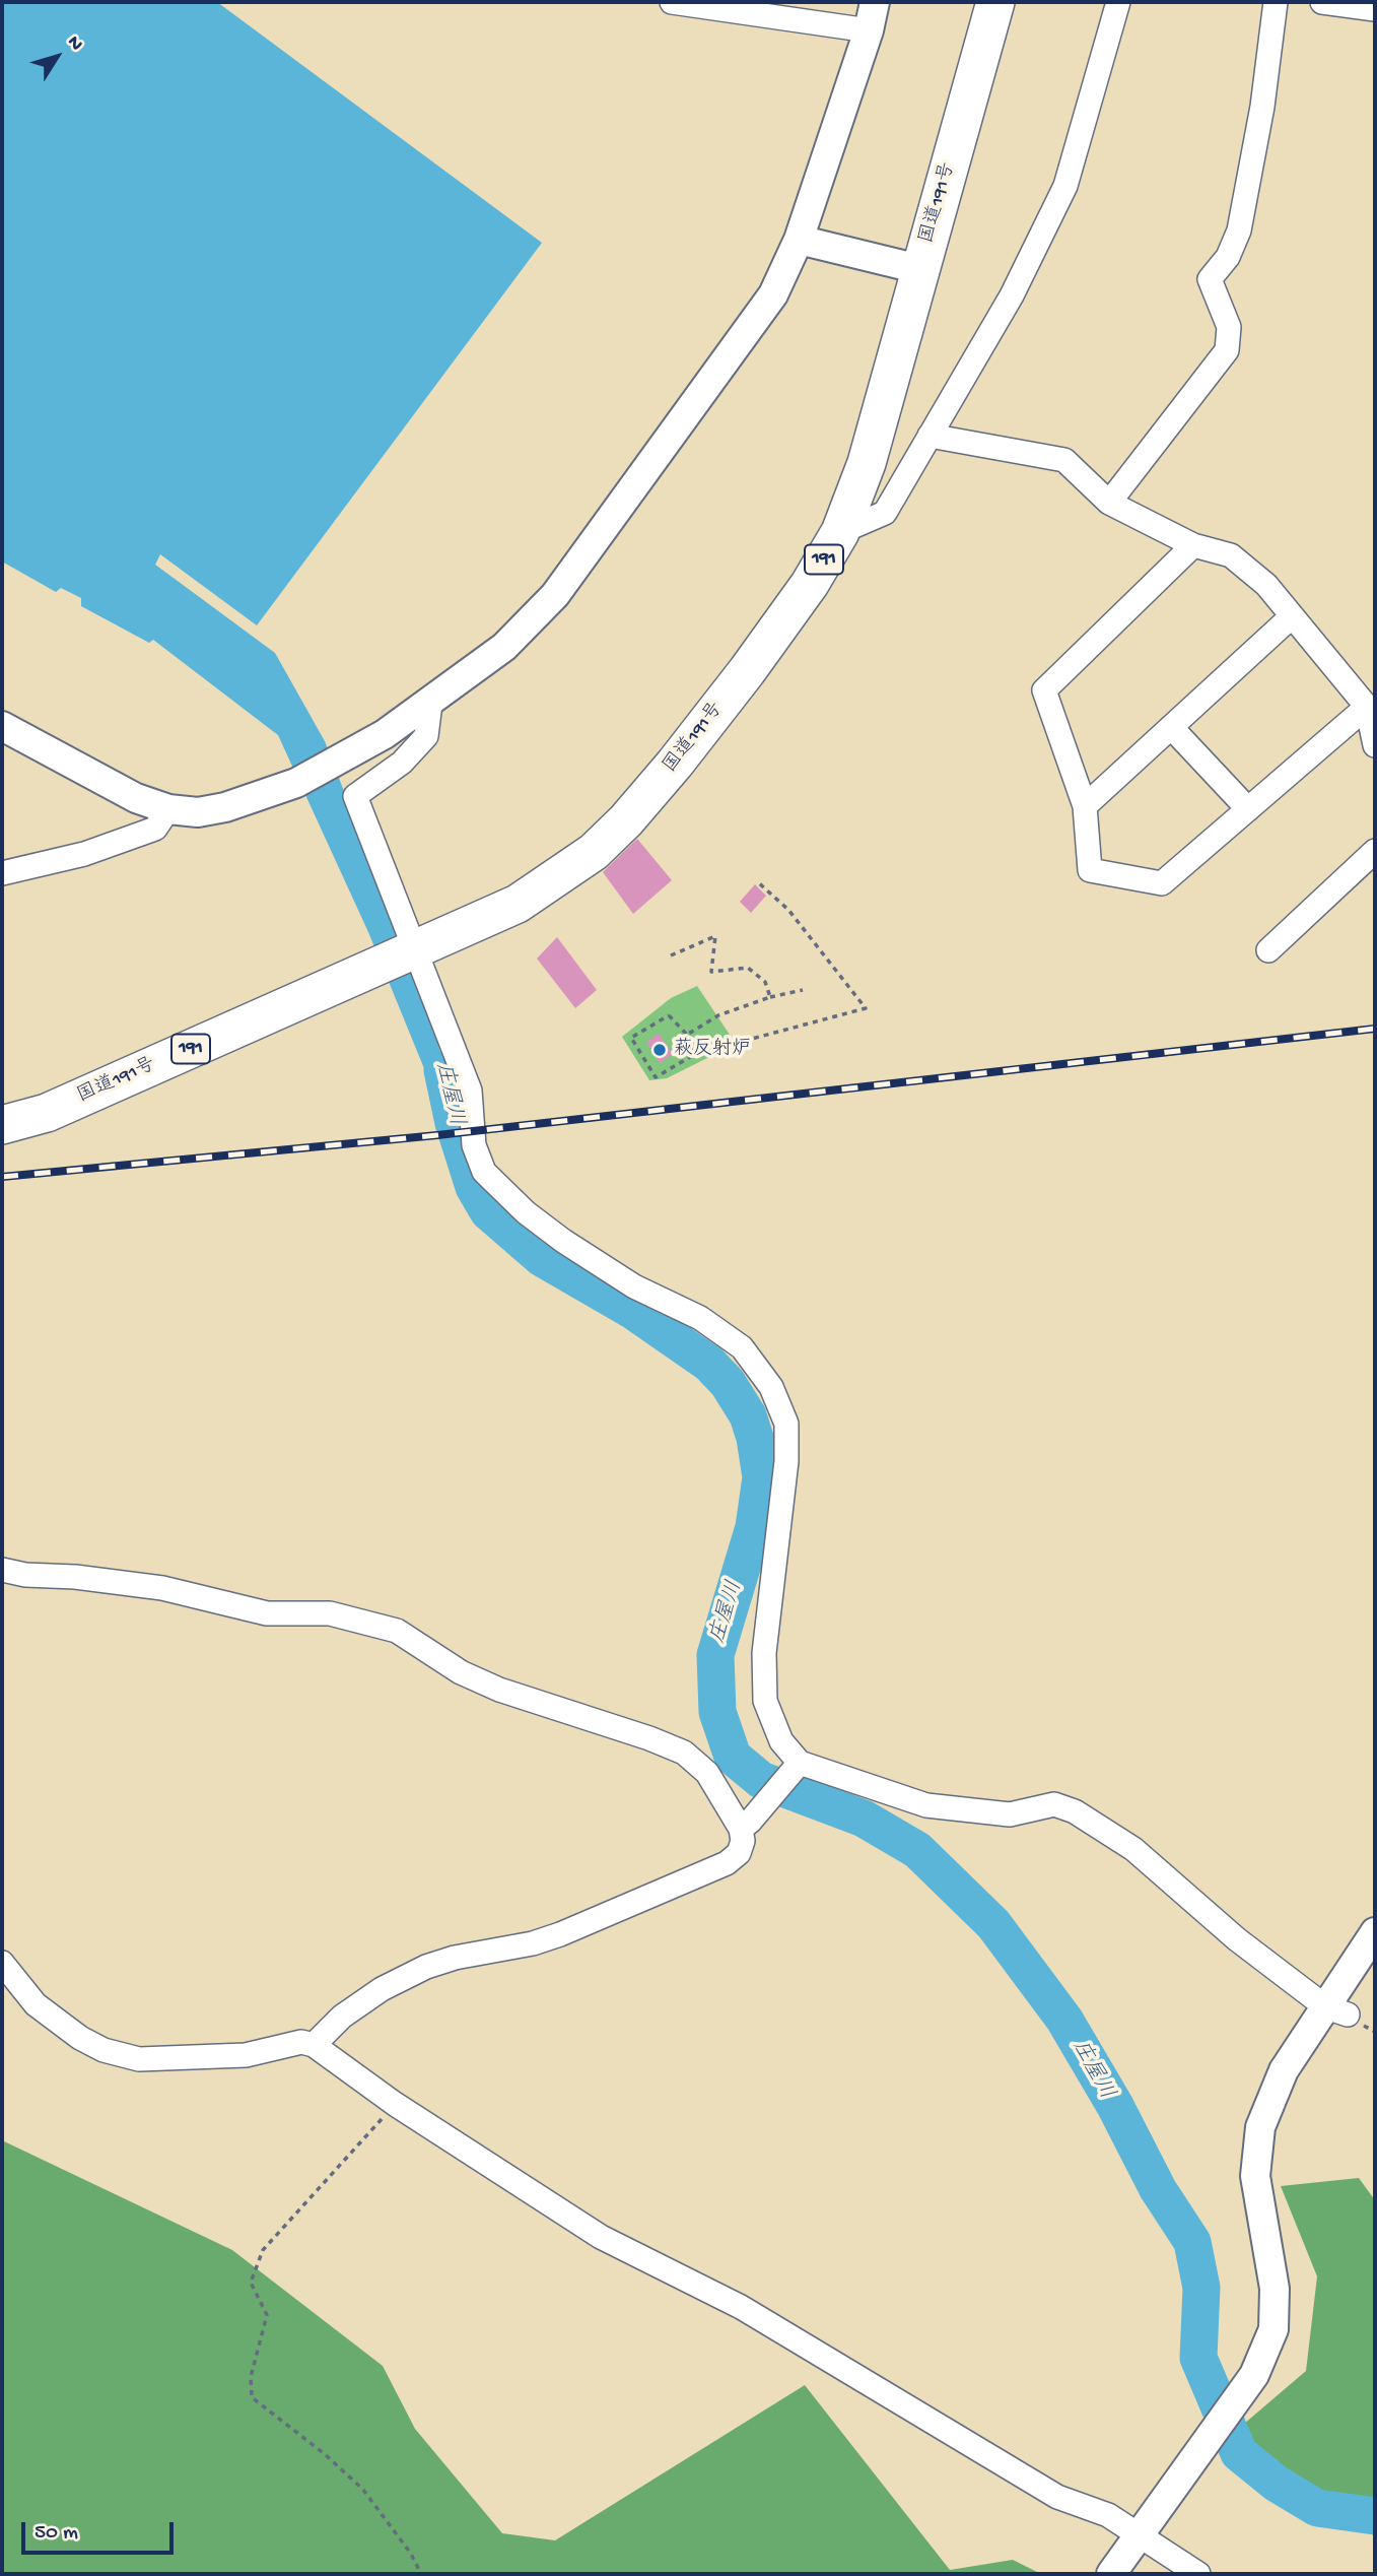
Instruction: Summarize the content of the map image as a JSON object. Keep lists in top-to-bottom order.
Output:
{
  "streets": {
    "highway": ["国道191号", "191"]
  },
  "water": ["庄屋川"],
  "places": ["萩反射炉"],
  "scale_bar": "50 m",
  "north": "top right"
}
